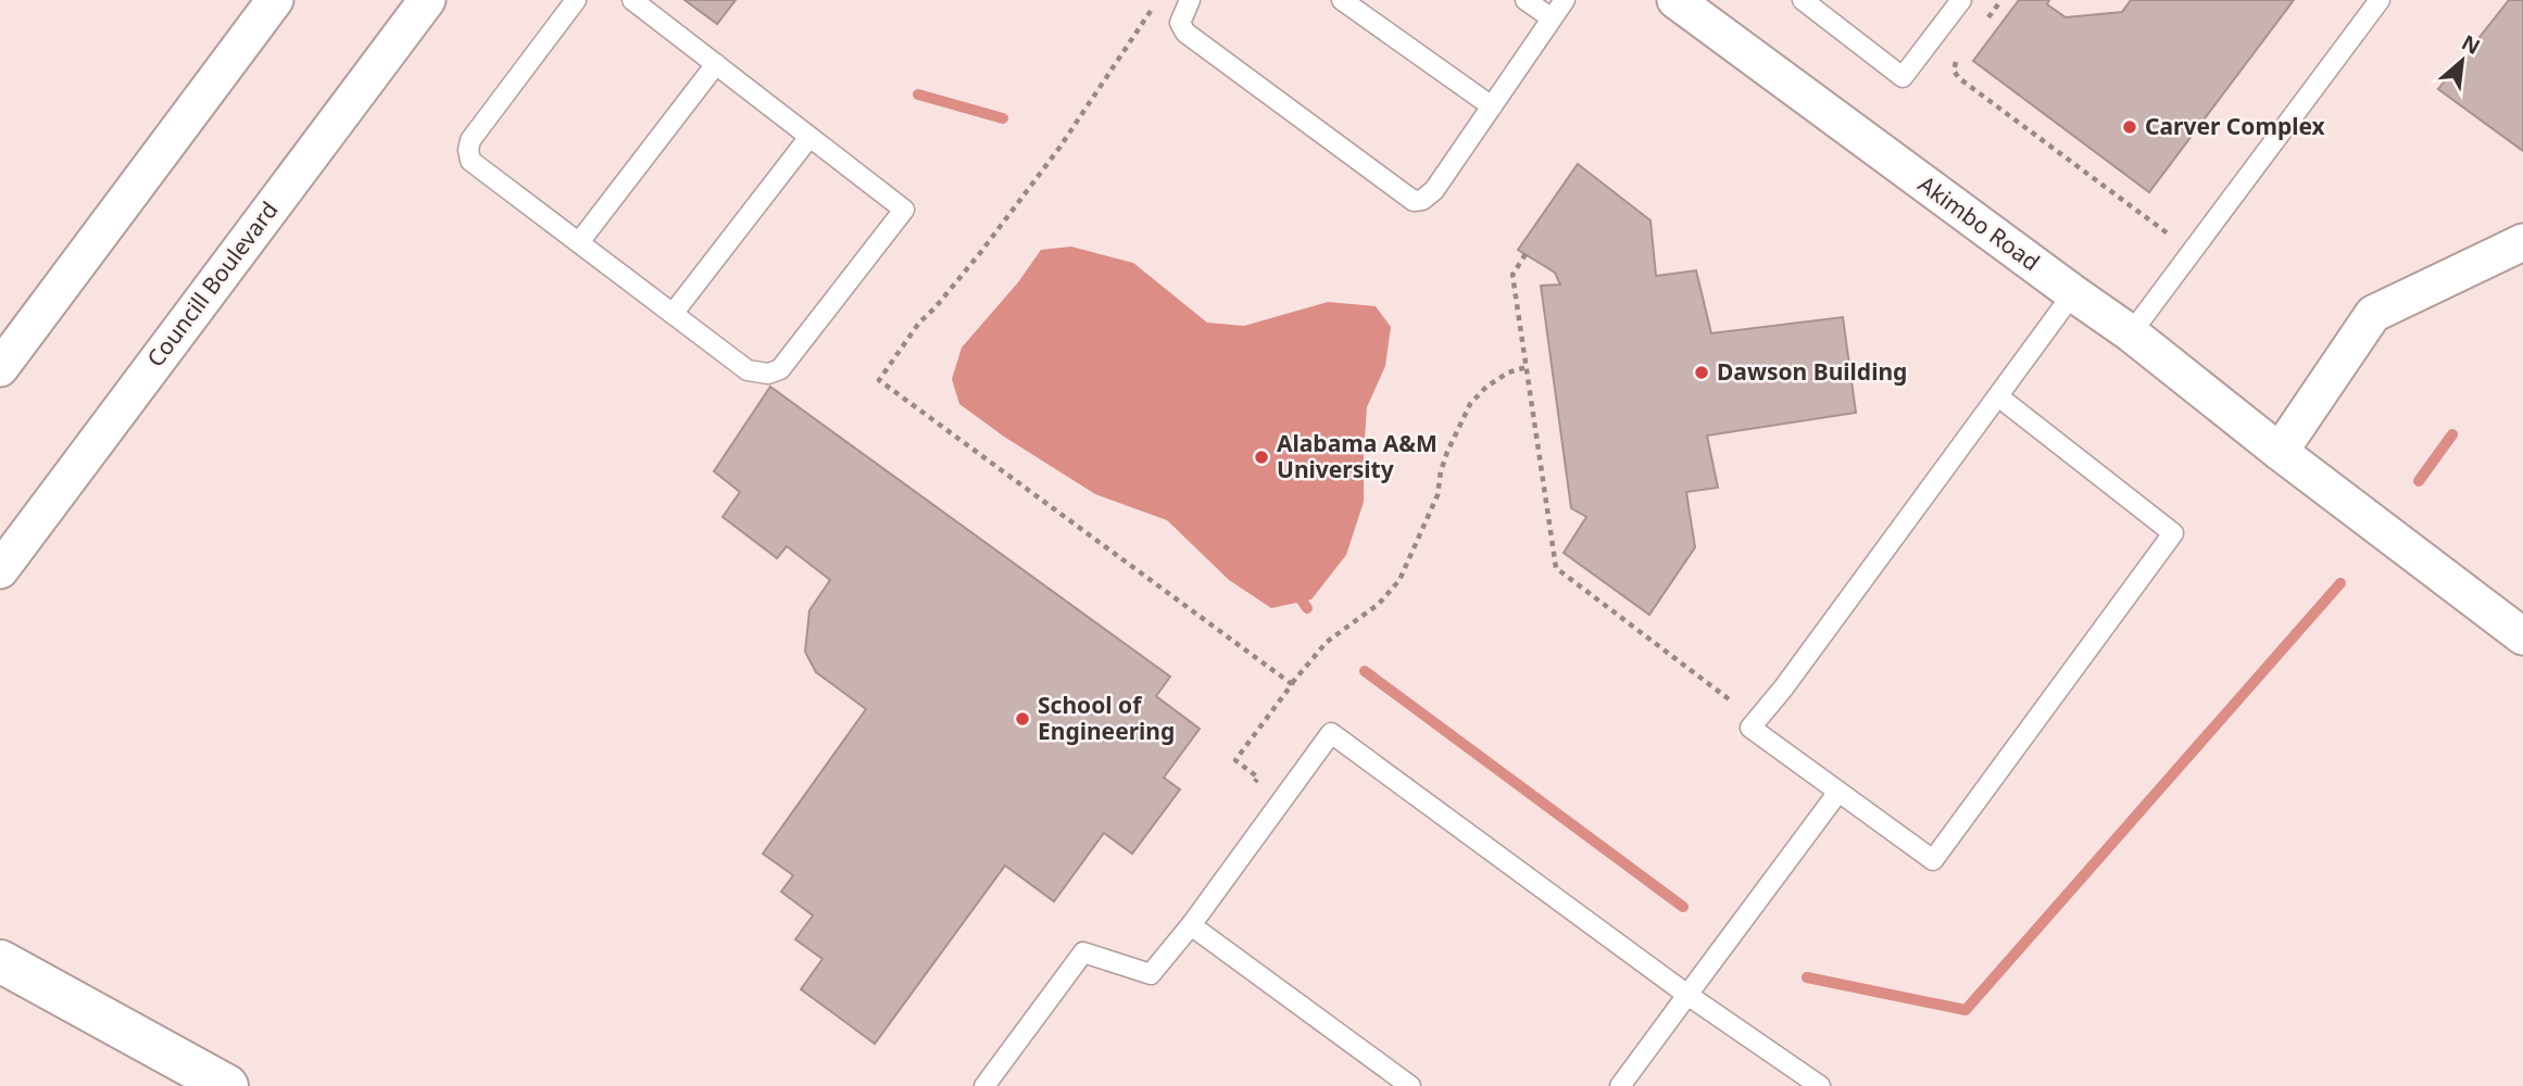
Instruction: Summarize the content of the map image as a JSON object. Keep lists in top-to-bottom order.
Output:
{
  "streets": {
    "street": ["Akimbo Road", "Councill Boulevard"]
  },
  "places": [
    "Carver Complex",
    "Dawson Building",
    "Alabama A&M University",
    "School of Engineering"
  ],
  "north": "top right"
}
